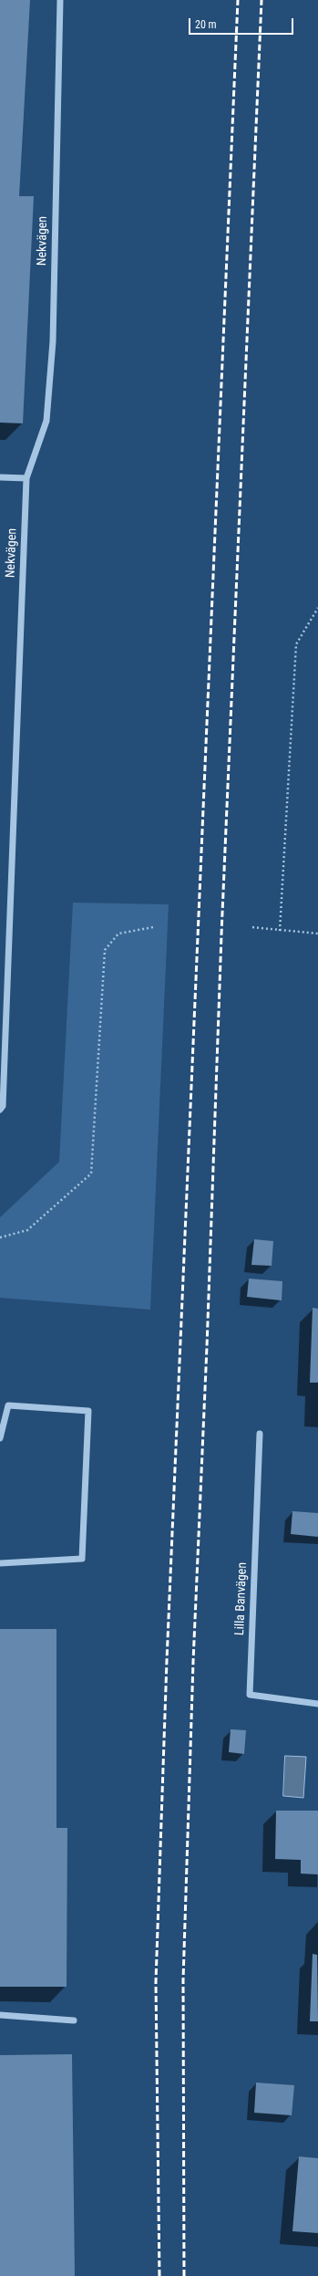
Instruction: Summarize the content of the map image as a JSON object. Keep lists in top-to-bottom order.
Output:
{
  "streets": {
    "street": ["Nekvägen", "Lilla Banvägen"]
  },
  "scale_bar": "20 m"
}
